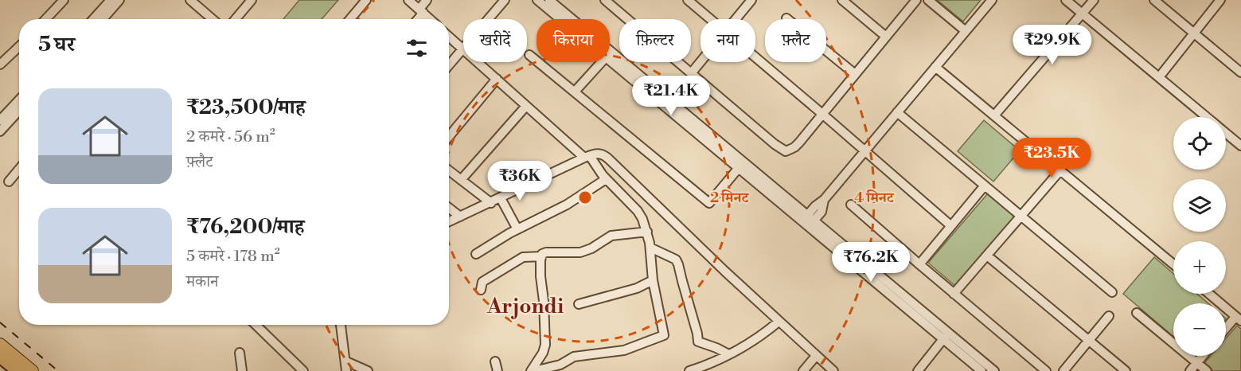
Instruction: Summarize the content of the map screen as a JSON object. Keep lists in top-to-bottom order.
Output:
{
  "districts": ["Arjondi"],
  "page": {
    "chip": [
      "खरीदें",
      "किराया",
      "फ़िल्टर",
      "नया",
      "फ़्लैट"
    ],
    "heading": "5 घर",
    "price": [
      "₹29.9K",
      "₹21.4K",
      "₹23.5K",
      "₹36K",
      "₹76.2K"
    ],
    "list": [
      {
        "name": "₹23,500/माह",
        "note": "2 कमरे · 56 m² · फ़्लैट"
      },
      {
        "name": "₹76,200/माह",
        "note": "5 कमरे · 178 m² · मकान"
      }
    ],
    "map_buttons": ["+", "−"]
  },
  "rings": ["2 मिनट", "4 मिनट"]
}
